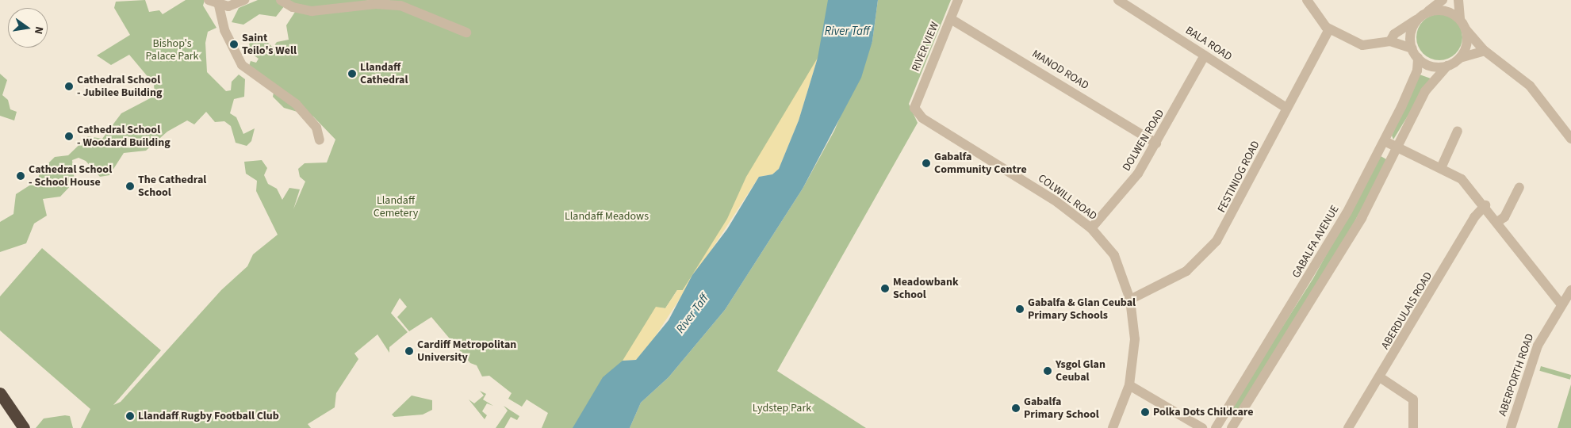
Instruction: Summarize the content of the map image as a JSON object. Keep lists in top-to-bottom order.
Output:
{
  "streets": {
    "street": [
      "BALA ROAD",
      "RIVER VIEW",
      "MANOD ROAD",
      "DOLWEN ROAD",
      "FESTINIOG ROAD",
      "COLWILL ROAD",
      "GABALFA AVENUE",
      "ABERDULAIS ROAD",
      "ABERPORTH ROAD"
    ]
  },
  "crossings": [
    ["BALA ROAD", "DOLWEN ROAD"],
    ["BALA ROAD", "FESTINIOG ROAD"],
    ["RIVER VIEW", "MANOD ROAD"],
    ["RIVER VIEW", "COLWILL ROAD"],
    ["MANOD ROAD", "DOLWEN ROAD"],
    ["DOLWEN ROAD", "COLWILL ROAD"],
    ["FESTINIOG ROAD", "COLWILL ROAD"]
  ],
  "water": ["River Taff"],
  "parks": [
    "Bishop's Palace Park",
    "Llandaff Cemetery",
    "Llandaff Meadows",
    "Lydstep Park"
  ],
  "places": [
    "Saint Teilo's Well",
    "Llandaff Cathedral",
    "Cathedral School - Jubilee Building",
    "Cathedral School - Woodard Building",
    "Gabalfa Community Centre",
    "Cathedral School - School House",
    "The Cathedral School",
    "Meadowbank School",
    "Gabalfa & Glan Ceubal Primary Schools",
    "Cardiff Metropolitan University",
    "Ysgol Glan Ceubal",
    "Gabalfa Primary School",
    "Polka Dots Childcare",
    "Llandaff Rugby Football Club"
  ],
  "north": "right"
}
